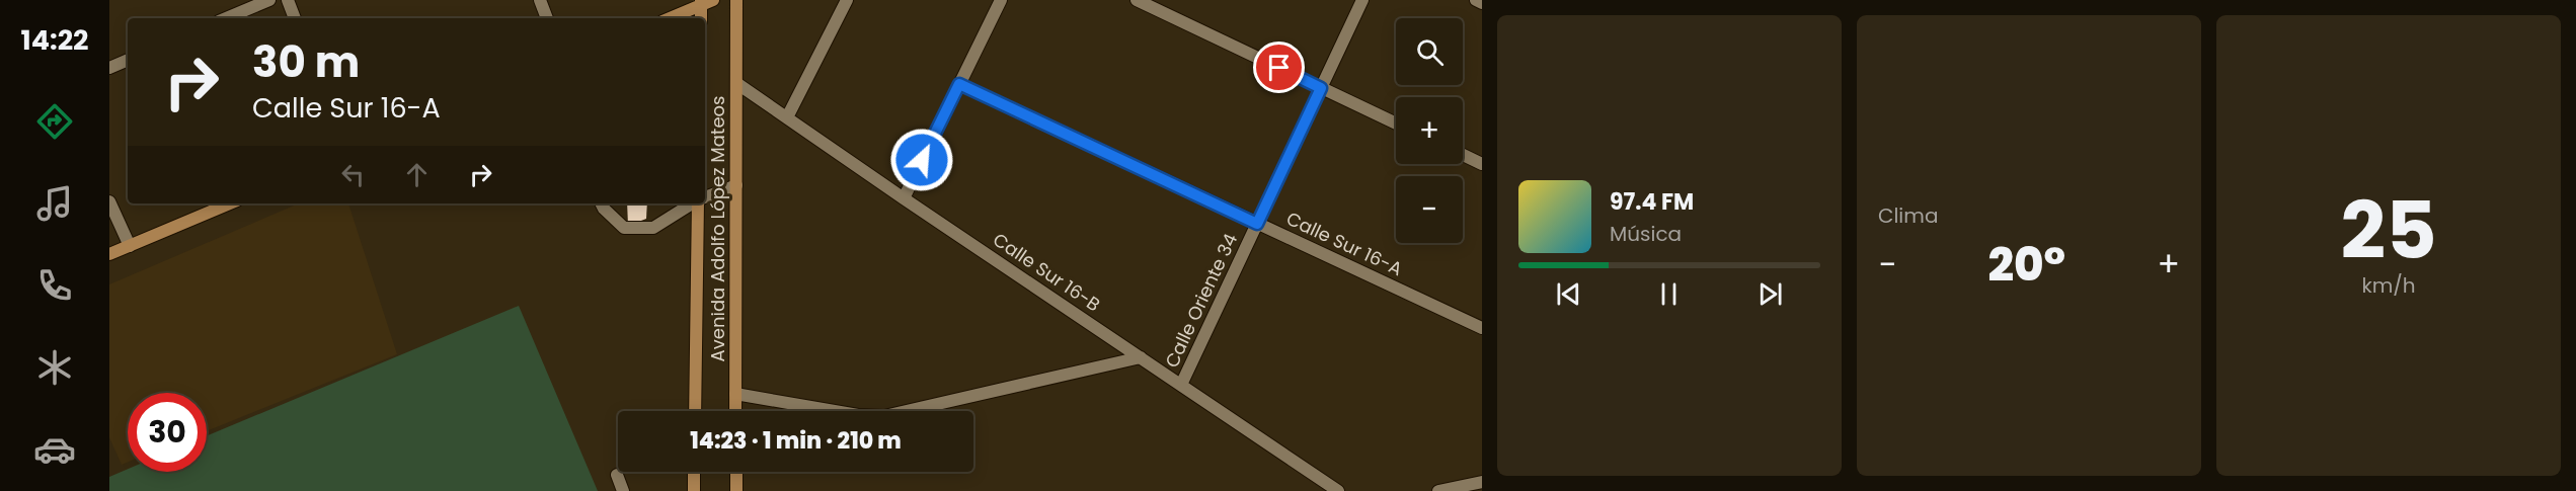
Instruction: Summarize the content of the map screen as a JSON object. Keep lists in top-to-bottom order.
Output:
{
  "streets": {
    "main road": ["Avenida Adolfo López Mateos"],
    "street": ["Calle Sur 16-A", "Calle Sur 16-B", "Calle Oriente 34"]
  },
  "crossings": [
    ["Avenida Adolfo López Mateos", "Calle Sur 16-B"],
    ["Avenida Adolfo López Mateos", "Calle Oriente 34"],
    ["Calle Sur 16-A", "Calle Oriente 34"],
    ["Calle Sur 16-B", "Calle Oriente 34"]
  ],
  "page": {
    "tabs": "14:22",
    "tile": [
      "Clima",
      ["25", "km/h"]
    ],
    "map_buttons": ["+", "−"],
    "turn": ["30 m", "Calle Sur 16-A"],
    "song": ["97.4 FM", "Música"],
    "heat": ["−", "20°", "+"],
    "limit": "30",
    "trip": "14:23 · 1 min · 210 m"
  }
}
